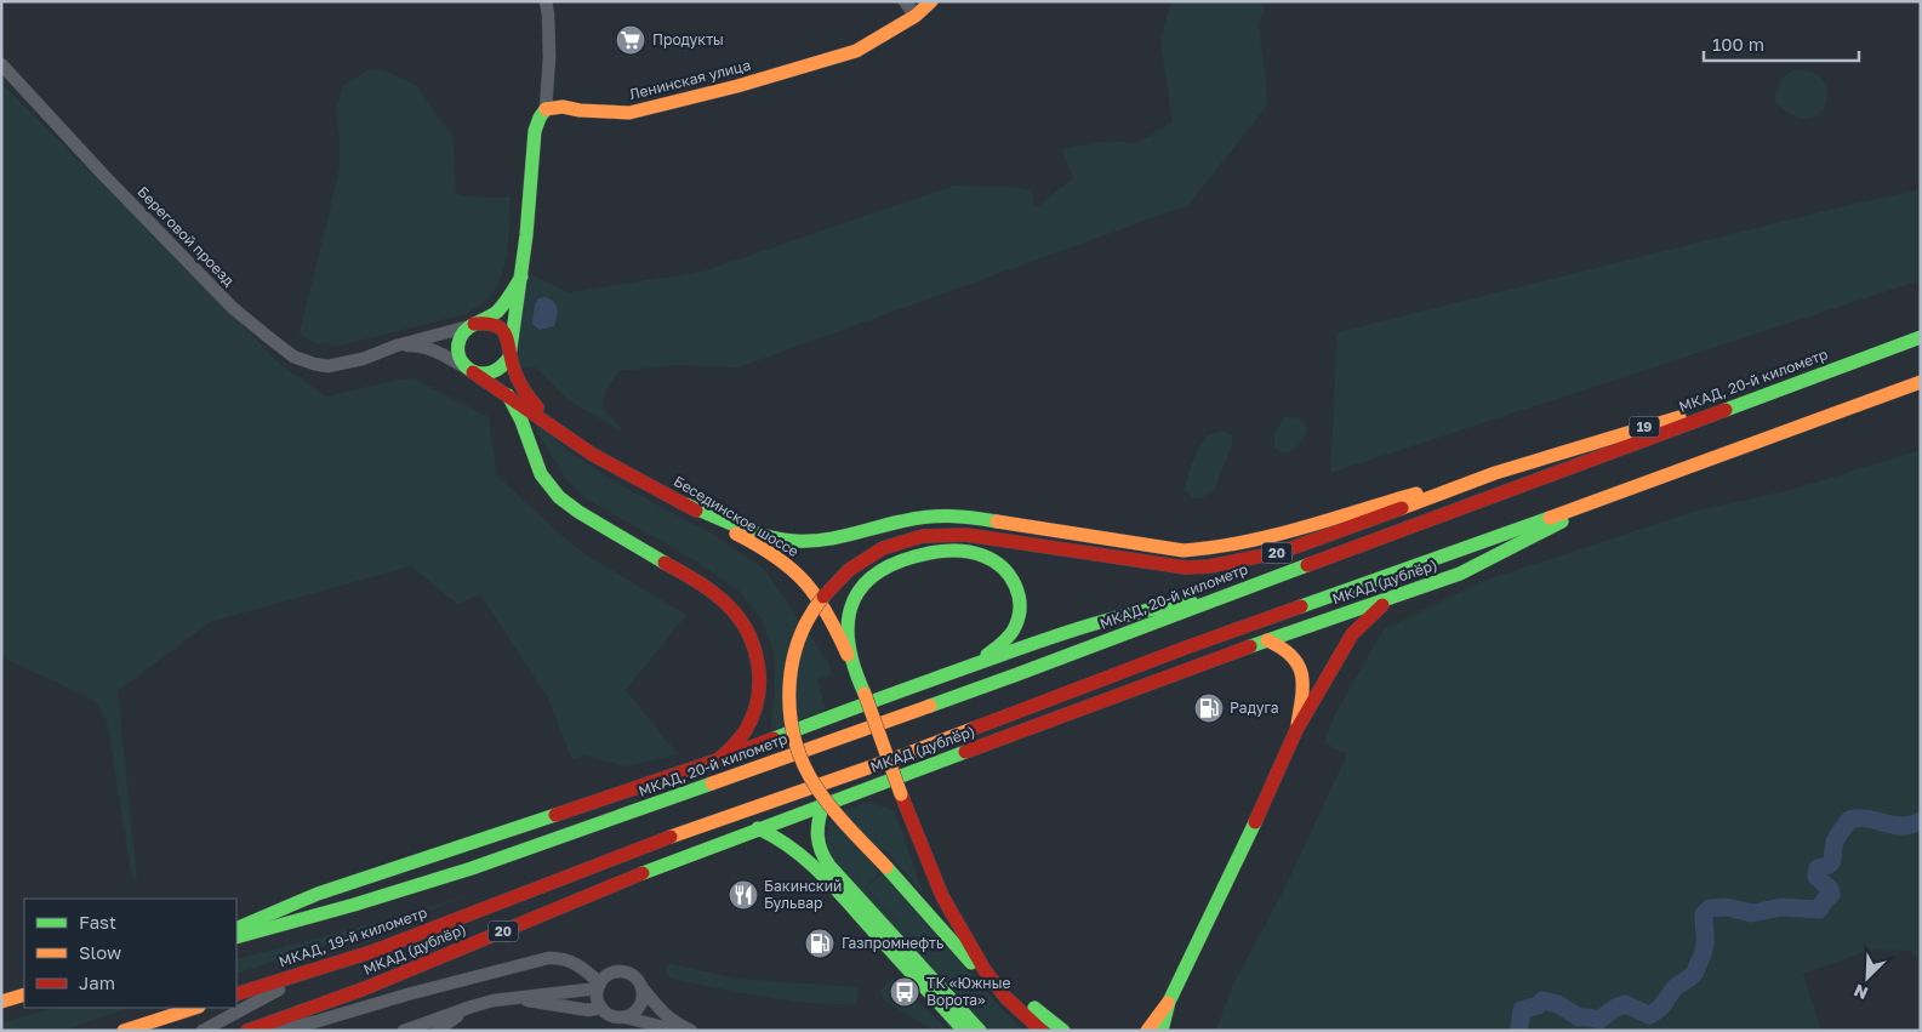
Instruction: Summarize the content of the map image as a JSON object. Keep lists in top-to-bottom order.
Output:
{
  "streets": {
    "main road": [
      "Ленинская улица",
      "МКАД, 20-й километр",
      "19",
      "Бесединское шоссе",
      "20",
      "МКАД (дублёр)",
      "МКАД, 19-й километр"
    ],
    "street": ["Береговой проезд"]
  },
  "crossings": [
    ["Береговой проезд", "Бесединское шоссе"],
    ["МКАД, 20-й километр", "19"],
    ["МКАД, 20-й километр", "МКАД, 19-й километр"],
    ["19", "Бесединское шоссе"],
    ["19", "20"],
    ["Бесединское шоссе", "20"],
    ["МКАД (дублёр)", "МКАД, 19-й километр"]
  ],
  "places": {
    "supermarket": ["Продукты"],
    "fuel station": ["Радуга", "Газпромнефть"],
    "restaurant": ["Бакинский Бульвар"],
    "bus stop": ["ТК «Южные Ворота»"]
  },
  "legend": ["Fast", "Slow", "Jam"],
  "scale_bar": "100 m",
  "north": "bottom left"
}
